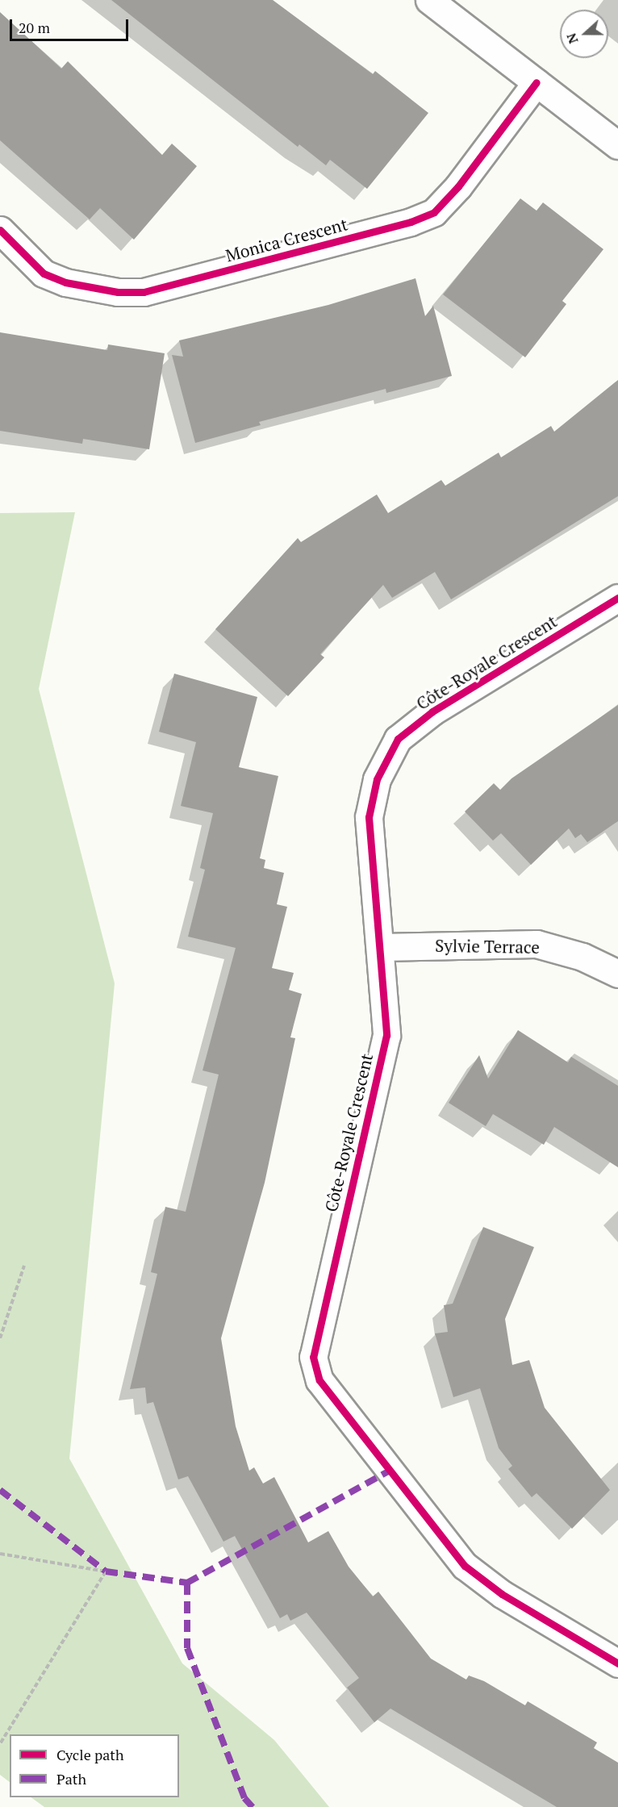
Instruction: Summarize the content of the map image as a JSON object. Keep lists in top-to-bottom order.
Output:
{
  "streets": {
    "street": ["Monica Crescent", "Côte-Royale Crescent", "Sylvie Terrace"]
  },
  "crossings": [
    ["Côte-Royale Crescent", "Sylvie Terrace"]
  ],
  "legend": ["Cycle path", "Path"],
  "scale_bar": "20 m",
  "north": "left"
}
